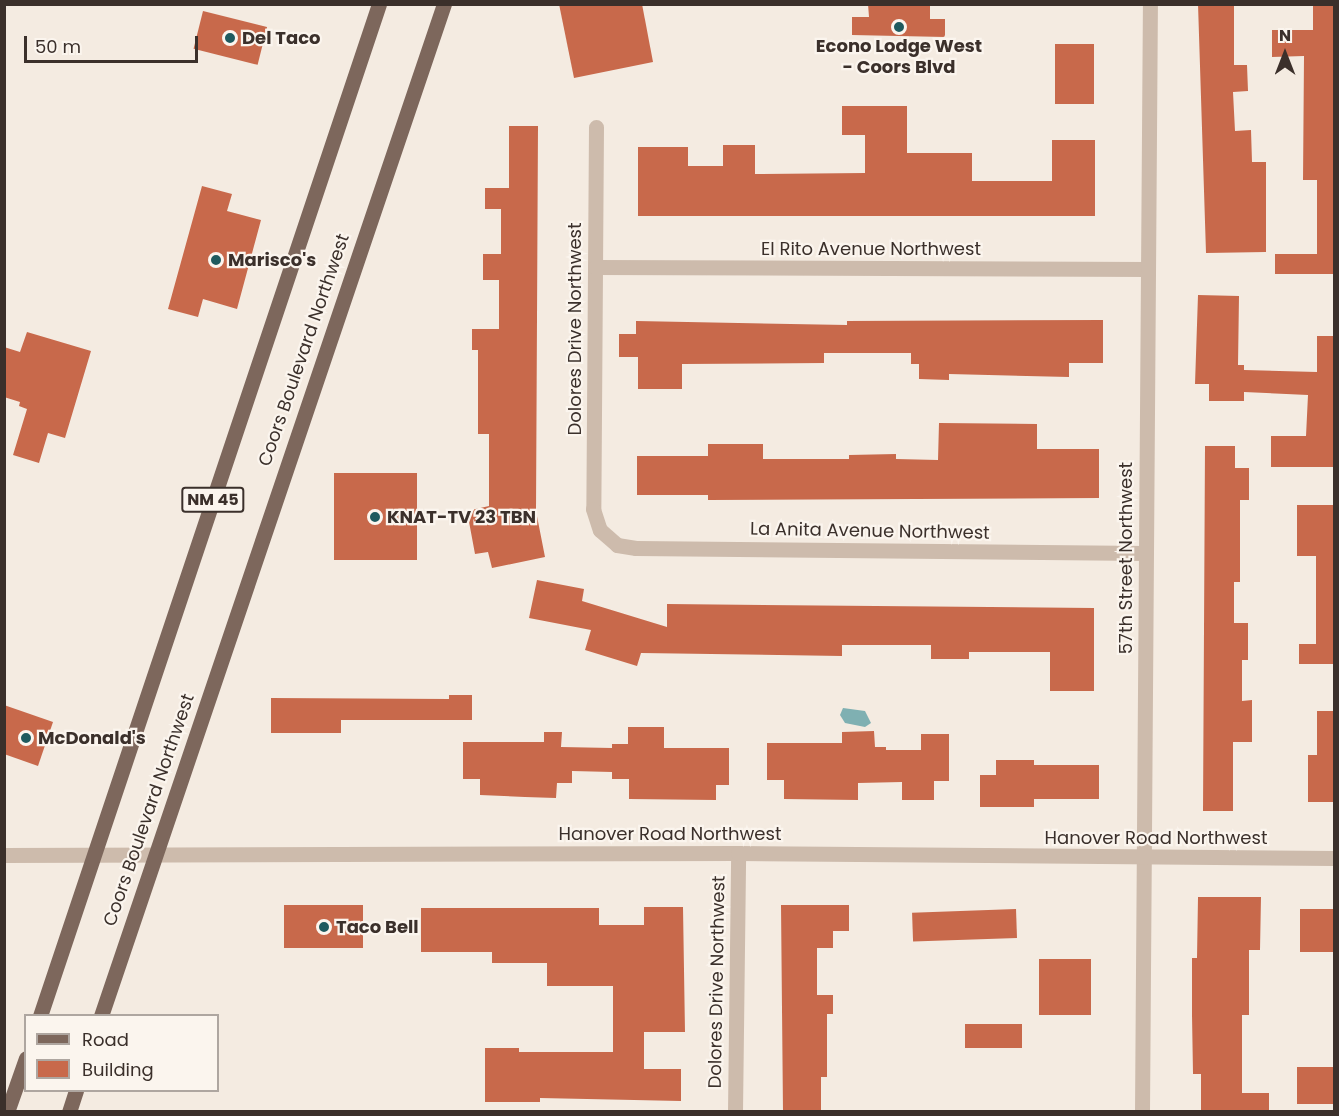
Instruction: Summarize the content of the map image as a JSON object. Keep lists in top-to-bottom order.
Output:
{
  "streets": {
    "main road": ["Coors Boulevard Northwest", "NM 45"],
    "street": [
      "El Rito Avenue Northwest",
      "Dolores Drive Northwest",
      "La Anita Avenue Northwest",
      "57th Street Northwest",
      "Hanover Road Northwest"
    ]
  },
  "crossings": [
    ["El Rito Avenue Northwest", "Dolores Drive Northwest"],
    ["El Rito Avenue Northwest", "57th Street Northwest"],
    ["Dolores Drive Northwest", "La Anita Avenue Northwest"],
    ["Dolores Drive Northwest", "Hanover Road Northwest"],
    ["Coors Boulevard Northwest", "Hanover Road Northwest"],
    ["La Anita Avenue Northwest", "57th Street Northwest"],
    ["57th Street Northwest", "Hanover Road Northwest"]
  ],
  "places": [
    "Econo Lodge West - Coors Blvd",
    "Del Taco",
    "Marisco's",
    "KNAT-TV 23 TBN",
    "McDonald's",
    "Taco Bell"
  ],
  "legend": ["Road", "Building"],
  "scale_bar": "50 m",
  "north": "top"
}
